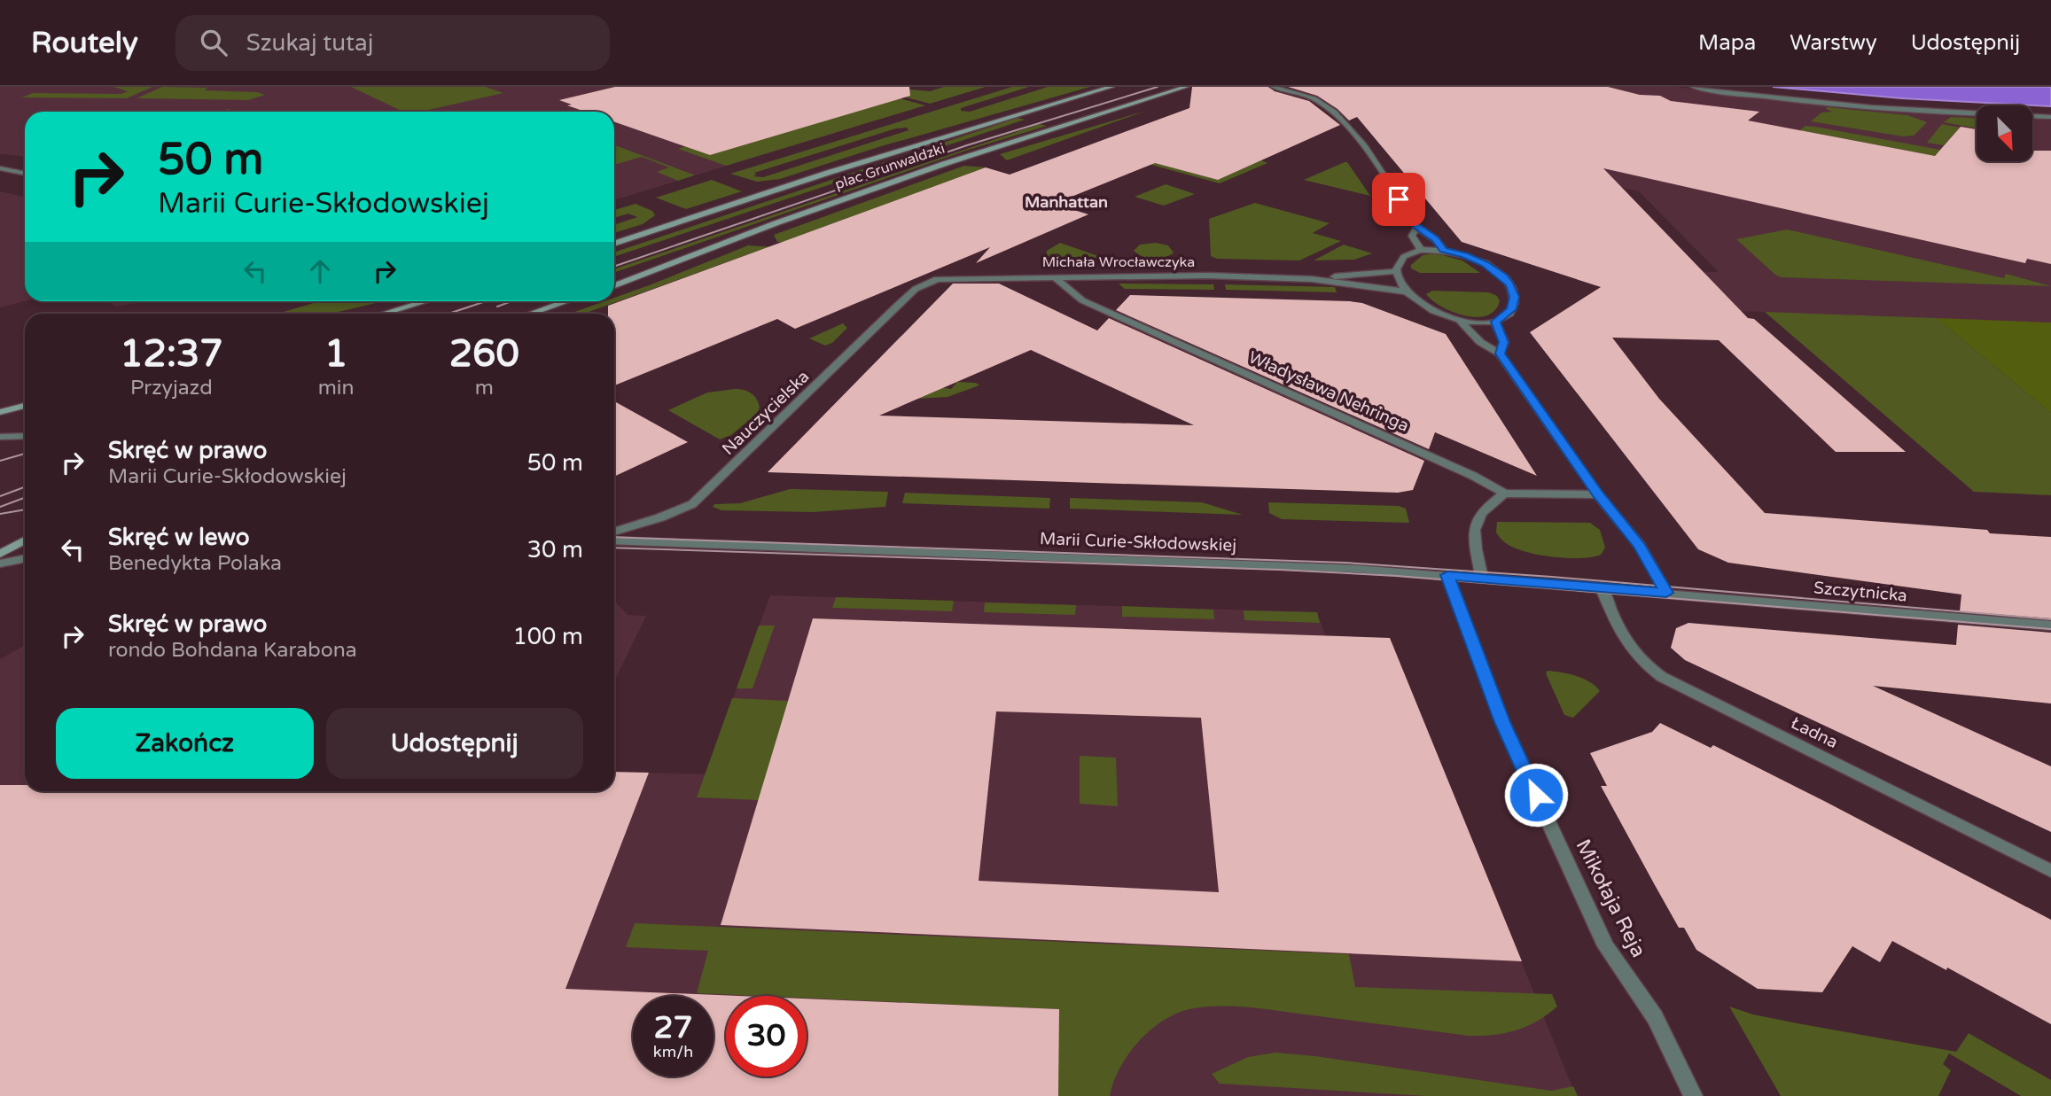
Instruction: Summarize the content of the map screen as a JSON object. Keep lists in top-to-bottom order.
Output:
{
  "streets": {
    "main road": ["plac Grunwaldzki"],
    "street": [
      "Michała Wrocławczyka",
      "Władysława Nehringa",
      "Nauczycielska",
      "Marii Curie-Skłodowskiej",
      "Szczytnicka",
      "Ładna",
      "Mikołaja Reja"
    ]
  },
  "crossings": [
    ["Michała Wrocławczyka", "Władysława Nehringa"],
    ["Michała Wrocławczyka", "Nauczycielska"],
    ["Marii Curie-Skłodowskiej", "Szczytnicka"],
    ["Marii Curie-Skłodowskiej", "Ładna"],
    ["Marii Curie-Skłodowskiej", "Mikołaja Reja"]
  ],
  "districts": ["Manhattan"],
  "north": "bottom right",
  "page": {
    "header": "Routely",
    "search": "Szukaj tutaj",
    "nav": ["Mapa", "Warstwy", "Udostępnij"],
    "turn": ["50 m", "Marii Curie-Skłodowskiej"],
    "eta": [
      "12:37",
      "Przyjazd",
      "1",
      "min",
      "260",
      "m"
    ],
    "list": [
      {
        "name": "Skręć w prawo",
        "note": "Marii Curie-Skłodowskiej",
        "value": "50 m"
      },
      {
        "name": "Skręć w lewo",
        "note": "Benedykta Polaka",
        "value": "30 m"
      },
      {
        "name": "Skręć w prawo",
        "note": "rondo Bohdana Karabona",
        "value": "100 m"
      }
    ],
    "buttons": ["Zakończ", "Udostępnij"],
    "speed": "27 km/h",
    "limit": "30"
  }
}
